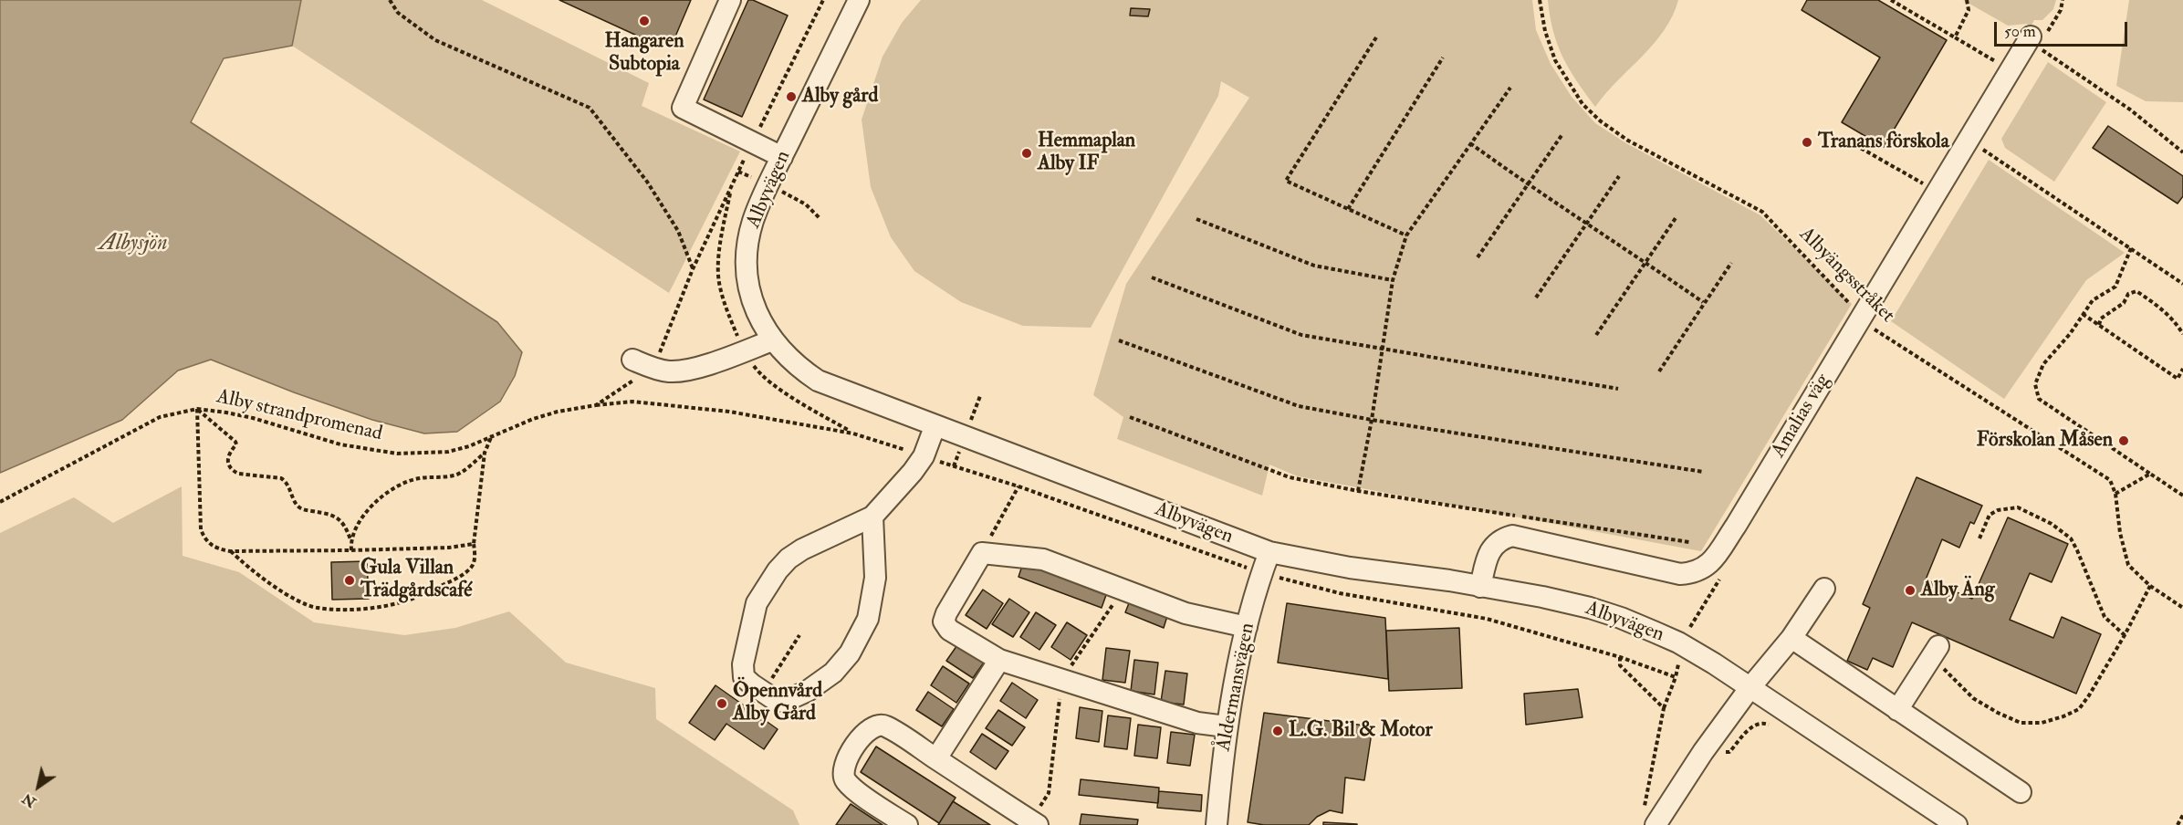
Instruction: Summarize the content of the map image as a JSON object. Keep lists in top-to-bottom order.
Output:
{
  "streets": {
    "street": ["Albyvägen", "Amalias väg", "Åldermansvägen"],
    "path": ["Albyängsstråket", "Alby strandpromenad"]
  },
  "crossings": [
    ["Albyvägen", "Amalias väg"],
    ["Albyvägen", "Åldermansvägen"],
    ["Albyängsstråket", "Amalias väg"]
  ],
  "water": ["Albysjön"],
  "places": [
    "Hangaren Subtopia",
    "Alby gård",
    "Tranans förskola",
    "Hemmaplan Alby IF",
    "Förskolan Måsen",
    "Gula Villan Trädgårdscafé",
    "Alby Äng",
    "Öpennvård Alby Gård",
    "L.G. Bil & Motor"
  ],
  "scale_bar": "50 m",
  "north": "bottom left"
}
